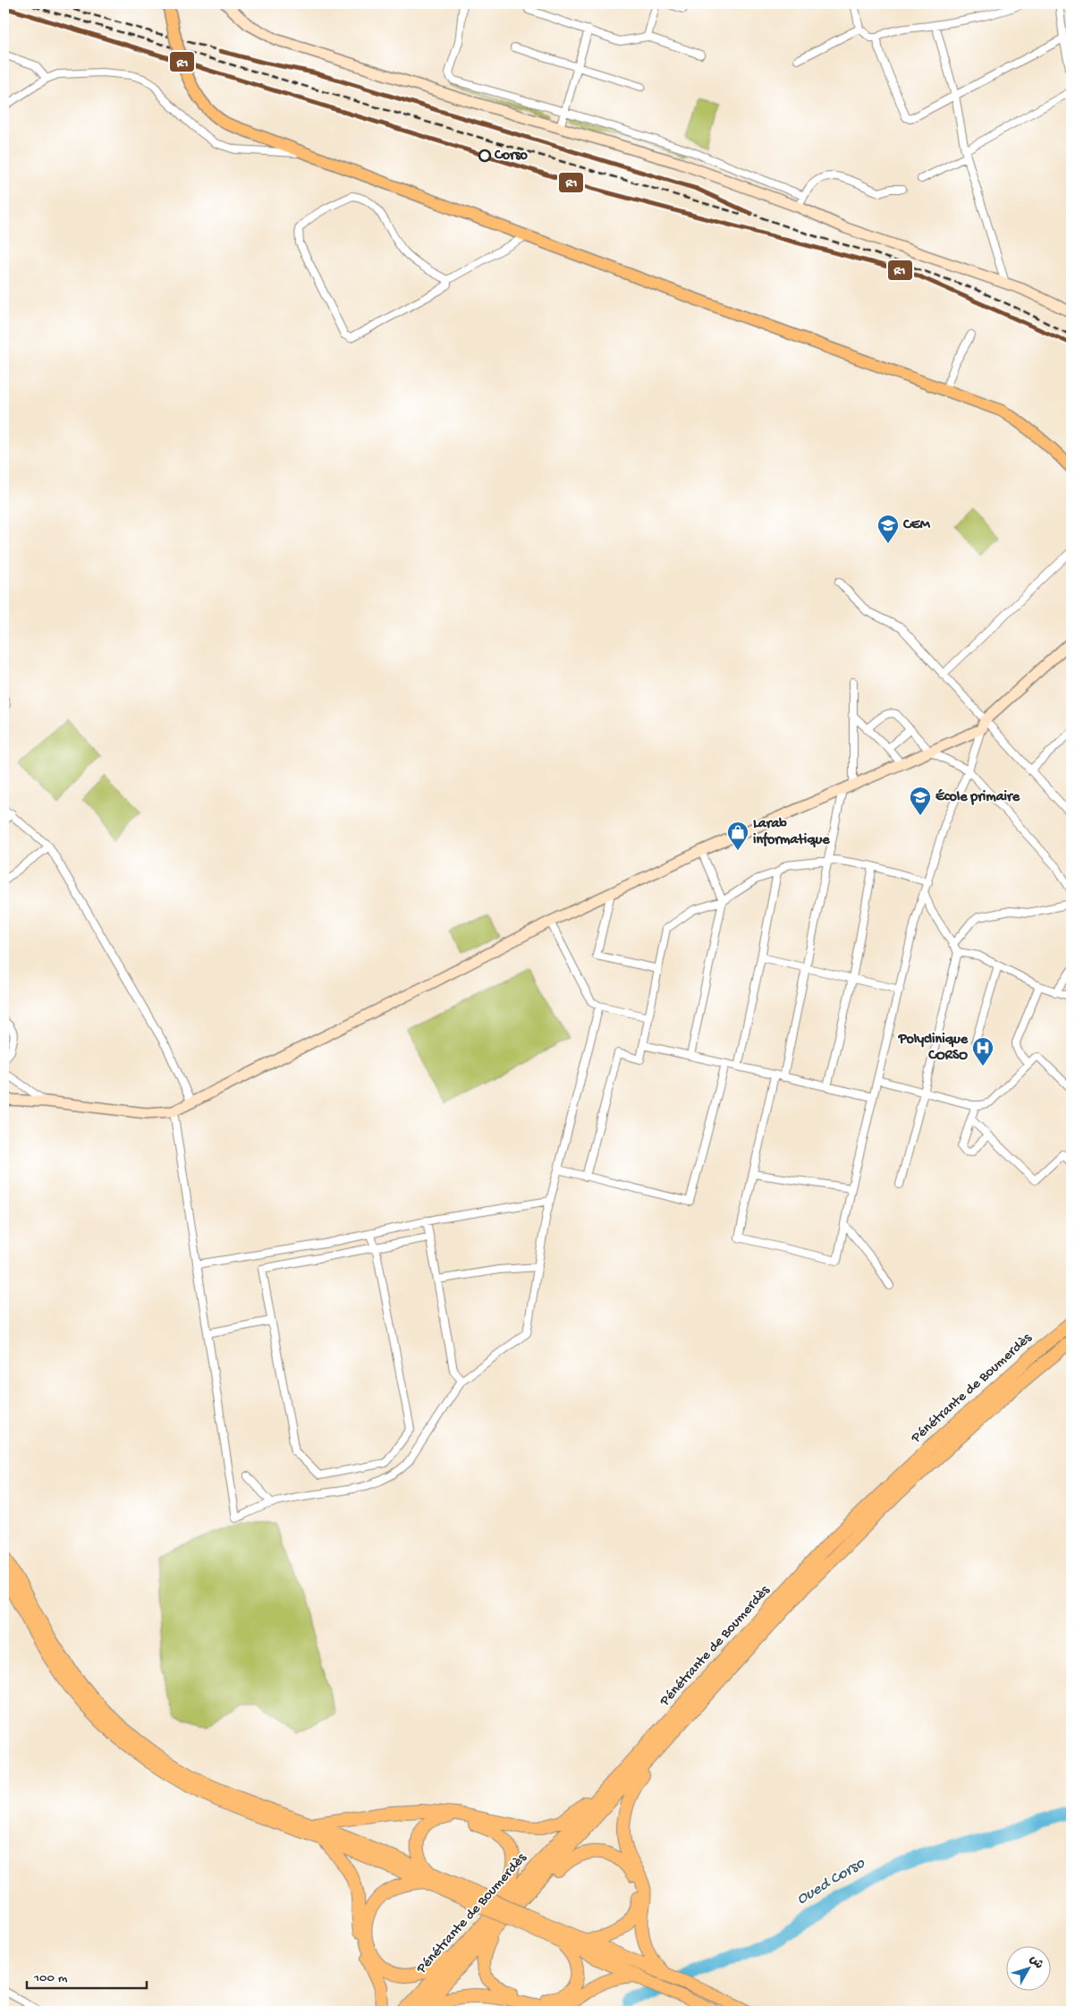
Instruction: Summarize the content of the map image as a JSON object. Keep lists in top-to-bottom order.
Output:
{
  "streets": {
    "highway": ["Pénétrante de Boumerdès"]
  },
  "water": ["Oued Corso"],
  "places": {
    "other": ["Corso"],
    "school or university": ["CEM", "École primaire"],
    "shop": ["Larab informatique"],
    "hospital": ["Polyclinique CORSO"]
  },
  "lines": ["transit line R1"],
  "scale_bar": "100 m",
  "north": "top right"
}
